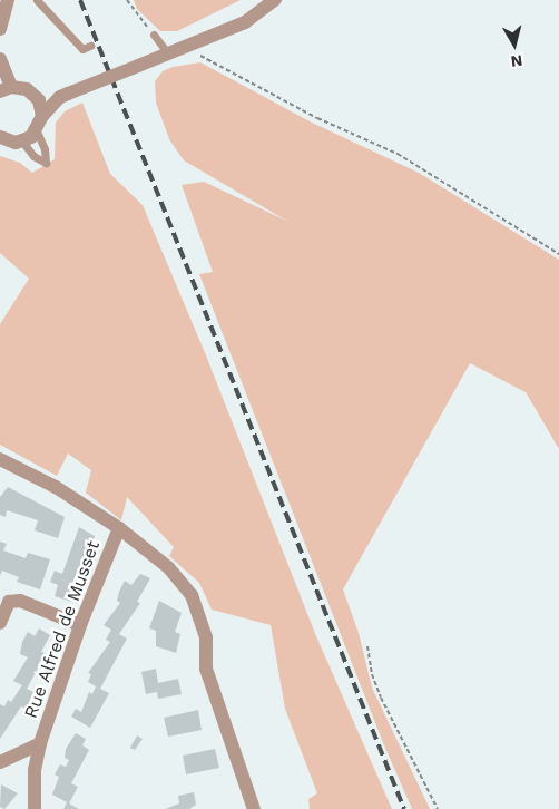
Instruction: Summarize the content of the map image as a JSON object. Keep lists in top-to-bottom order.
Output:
{
  "streets": {
    "street": ["Rue Alfred de Musset"]
  },
  "north": "bottom"
}
